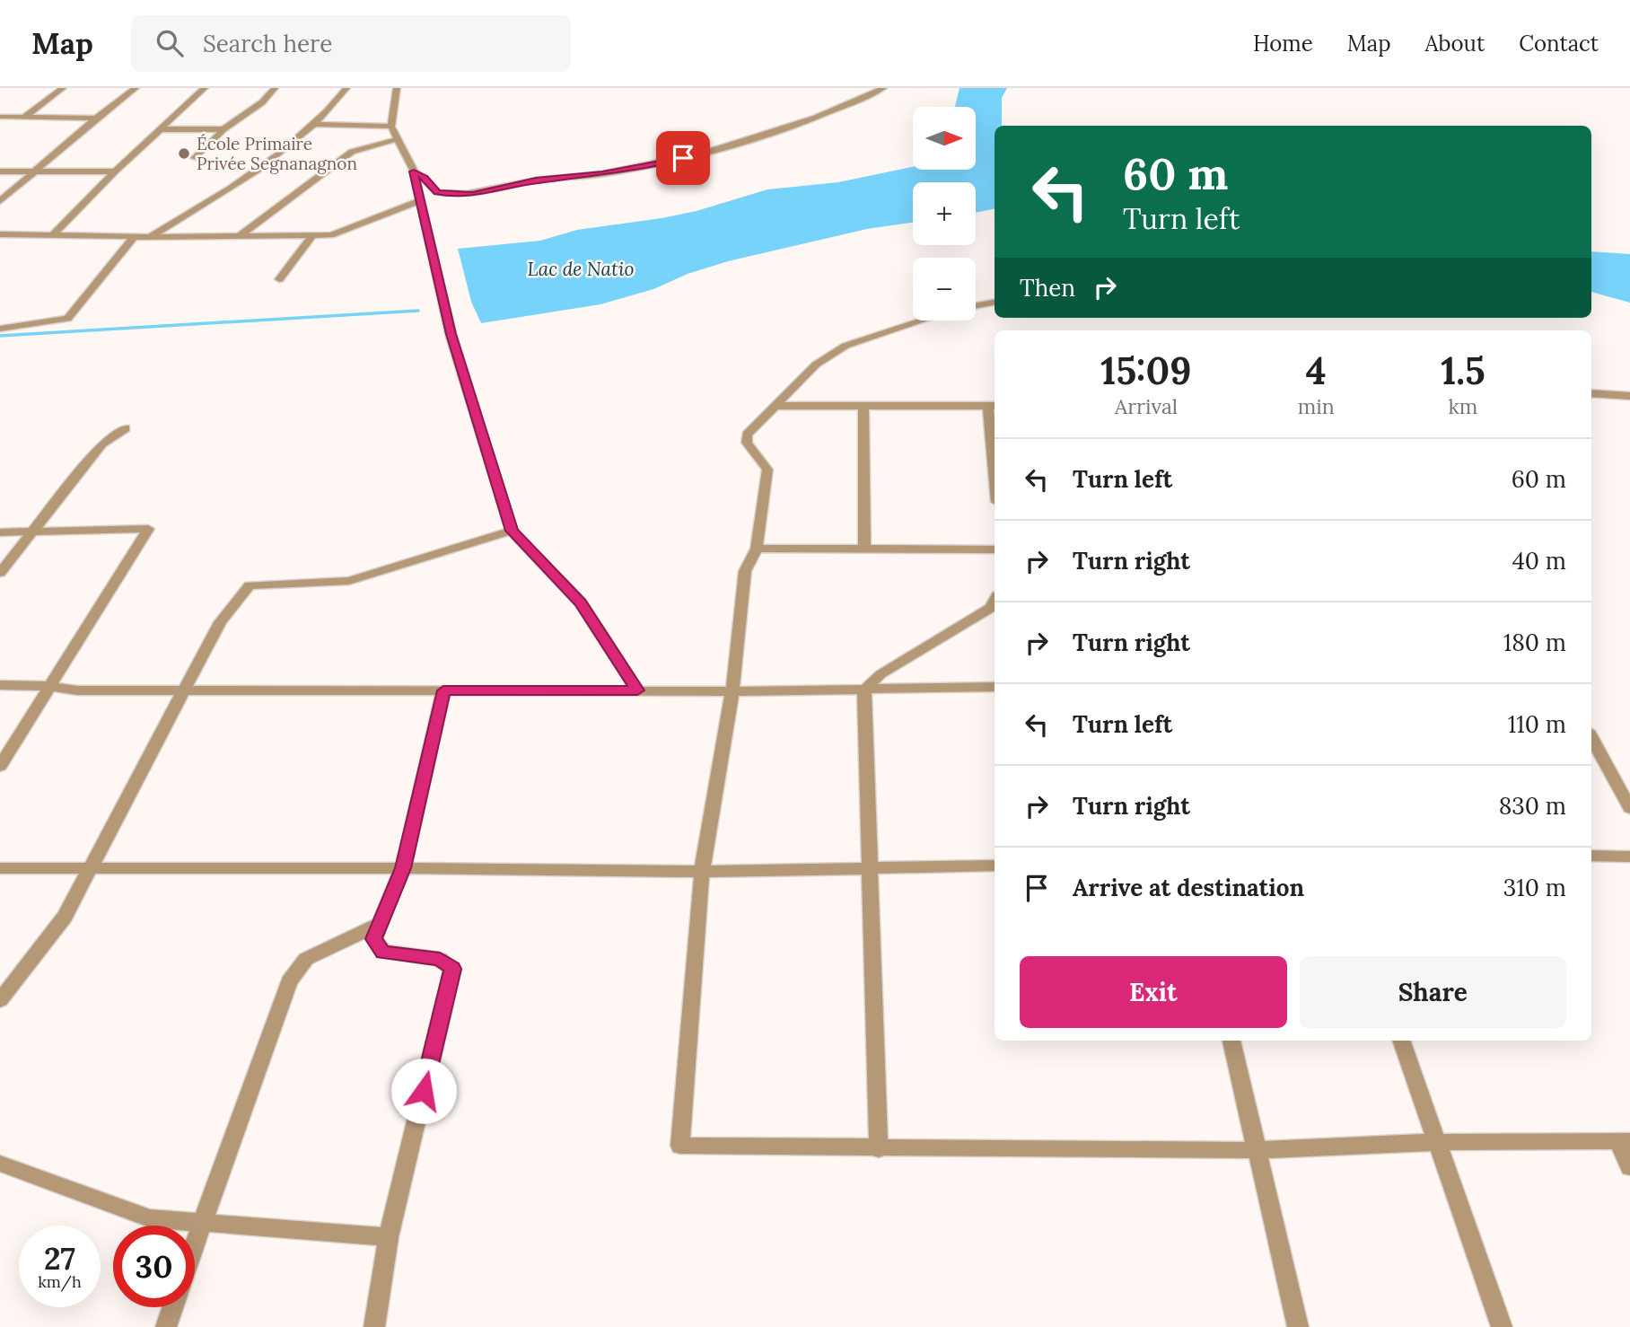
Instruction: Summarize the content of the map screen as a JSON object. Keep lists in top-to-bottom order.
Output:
{
  "water": ["Lac de Natio"],
  "places": ["École Primaire Privée Segnanagnon"],
  "north": "right",
  "page": {
    "header": "Map",
    "search": "Search here",
    "nav": [
      "Home",
      "Map",
      "About",
      "Contact"
    ],
    "map_buttons": ["+", "−"],
    "turn": ["60 m", "Turn left"],
    "then": "Then",
    "eta": [
      "15:09",
      "Arrival",
      "4",
      "min",
      "1.5",
      "km"
    ],
    "list": [
      {
        "name": "Turn left",
        "value": "60 m"
      },
      {
        "name": "Turn right",
        "value": "40 m"
      },
      {
        "name": "Turn right",
        "value": "180 m"
      },
      {
        "name": "Turn left",
        "value": "110 m"
      },
      {
        "name": "Turn right",
        "value": "830 m"
      },
      {
        "name": "Arrive at destination",
        "value": "310 m"
      }
    ],
    "buttons": ["Exit", "Share"],
    "speed": "27 km/h",
    "limit": "30"
  }
}
